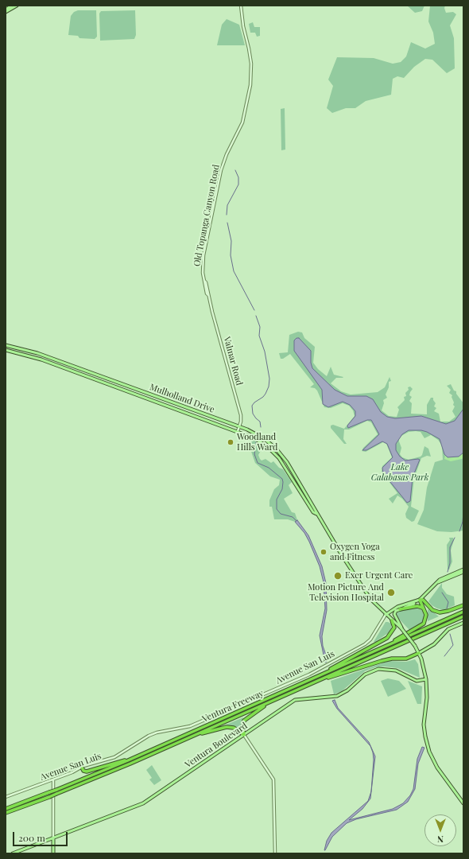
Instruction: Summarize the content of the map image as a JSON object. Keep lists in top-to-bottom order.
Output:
{
  "streets": {
    "highway": ["Ventura Freeway"],
    "main road": ["Mulholland Drive", "Ventura Boulevard"],
    "street": ["Old Topanga Canyon Road", "Valmar Road", "Avenue San Luis"]
  },
  "crossings": [
    ["Old Topanga Canyon Road", "Valmar Road"],
    ["Valmar Road", "Mulholland Drive"],
    ["Mulholland Drive", "Avenue San Luis"],
    ["Mulholland Drive", "Ventura Boulevard"]
  ],
  "parks": ["Lake Calabasas Park"],
  "places": [
    "Woodland Hills Ward",
    "Oxygen Yoga and Fitness",
    "Exer Urgent Care",
    "Motion Picture And Television Hospital"
  ],
  "scale_bar": "200 m",
  "north": "bottom"
}
